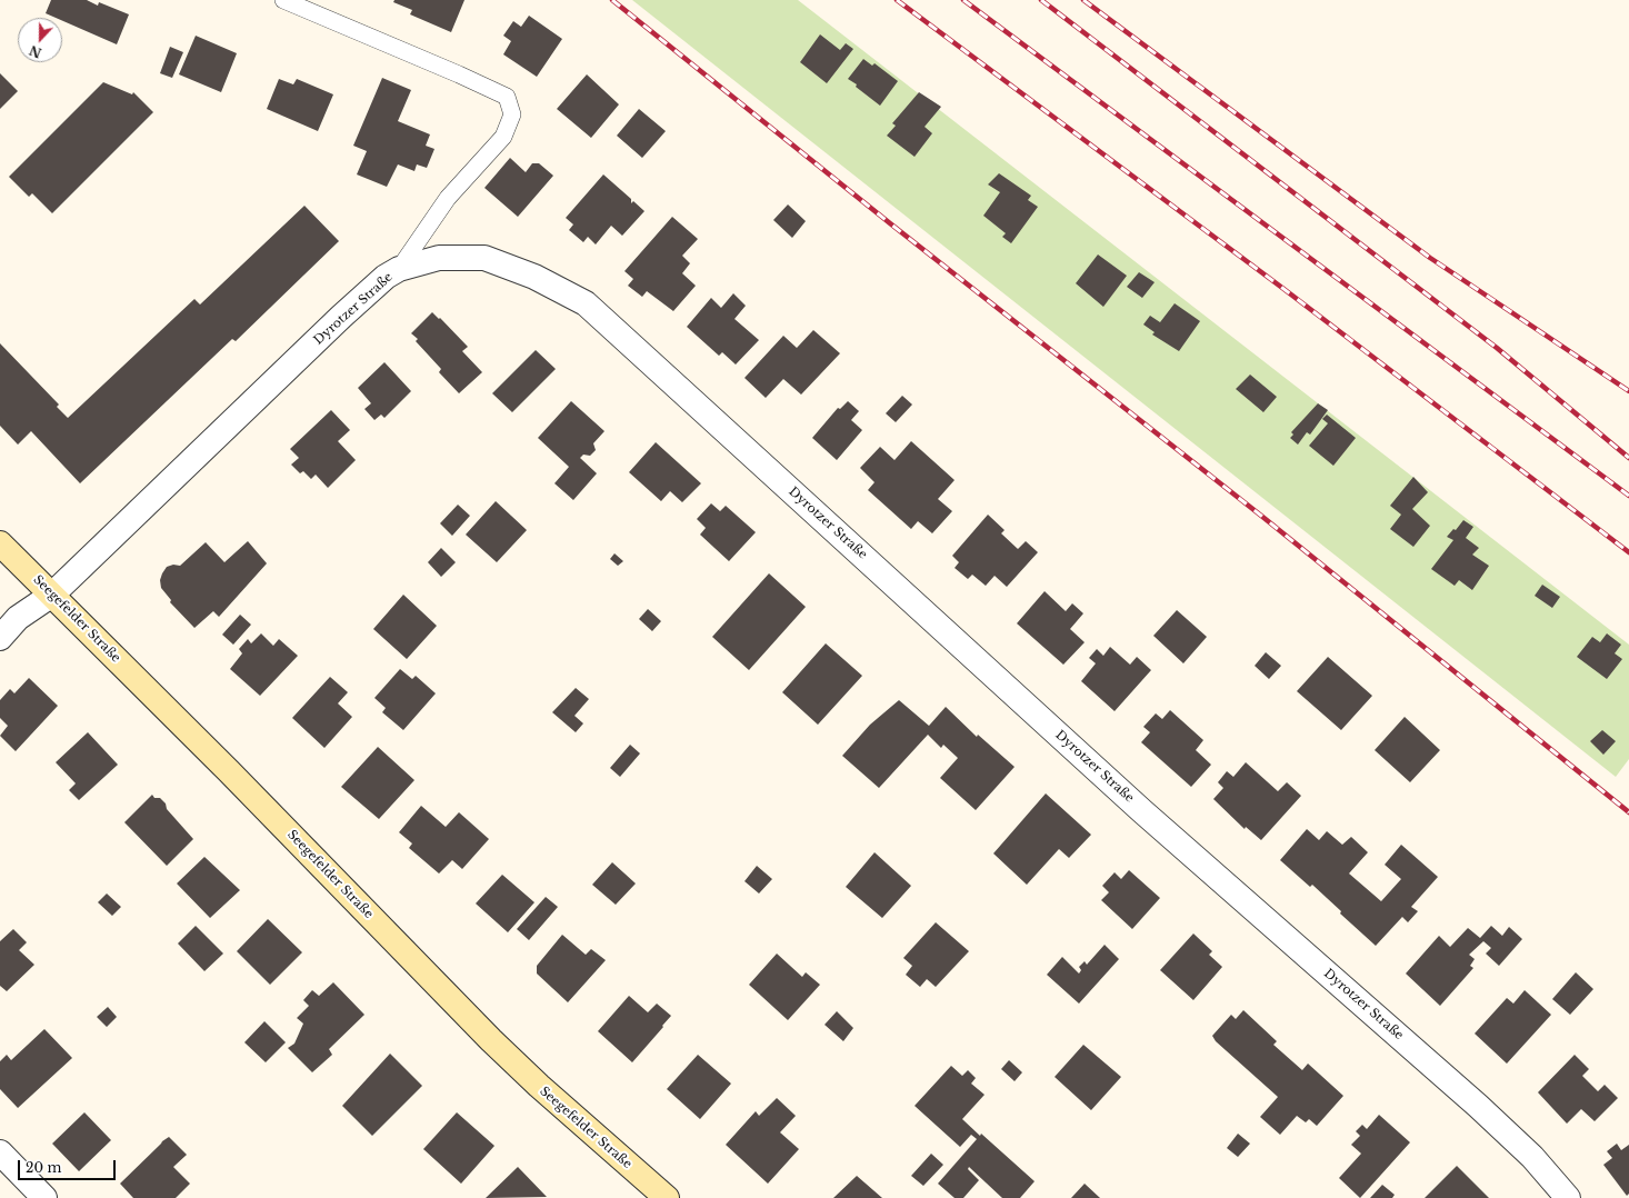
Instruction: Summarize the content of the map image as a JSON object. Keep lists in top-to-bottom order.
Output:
{
  "streets": {
    "street": ["Dyrotzer Straße", "Seegefelder Straße"]
  },
  "crossings": [
    ["Dyrotzer Straße", "Seegefelder Straße"]
  ],
  "scale_bar": "20 m",
  "north": "bottom"
}
